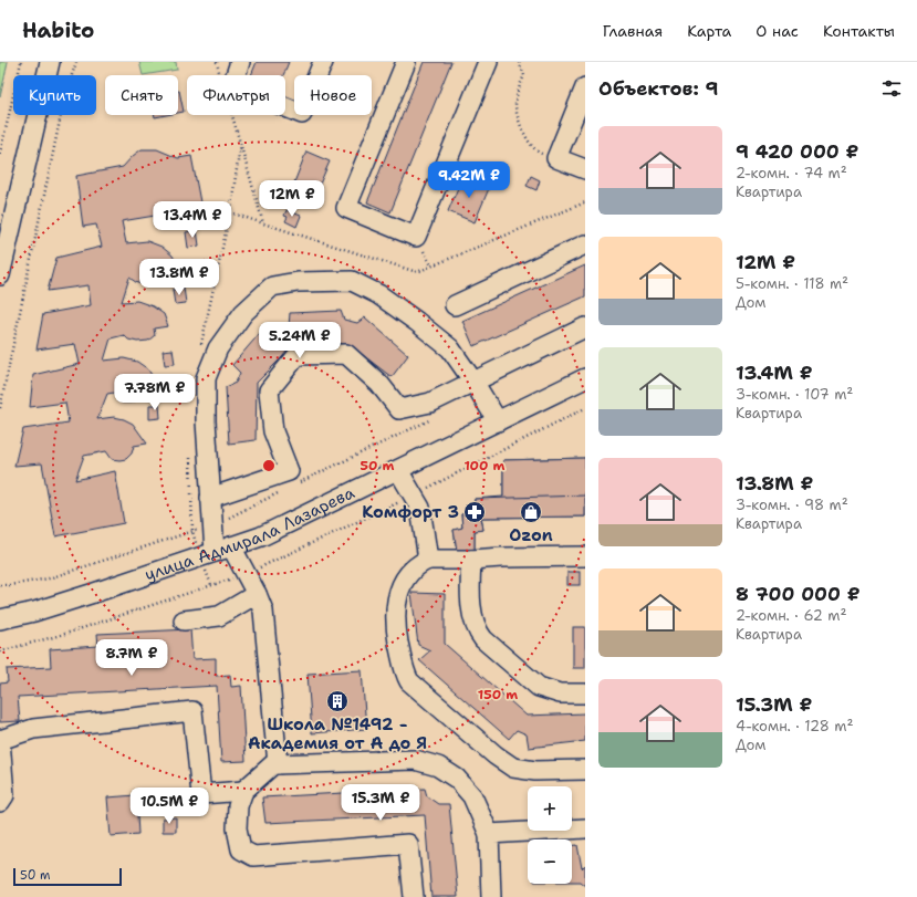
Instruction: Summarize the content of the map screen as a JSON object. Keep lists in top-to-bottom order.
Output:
{
  "streets": {
    "street": ["улица Адмирала Лазарева"]
  },
  "places": {
    "pharmacy": ["Комфорт 3"],
    "shop": ["Ozon"],
    "building": ["Школа №1492 - Академия от А до Я"]
  },
  "scale_bar": "50 m",
  "page": {
    "header": "Habito",
    "nav": [
      "Главная",
      "Карта",
      "О нас",
      "Контакты"
    ],
    "heading": "Объектов: 9",
    "chip": [
      "Купить",
      "Снять",
      "Фильтры",
      "Новое"
    ],
    "list": [
      {
        "name": "9 420 000 ₽",
        "note": "2-комн. · 74 m² · Квартира"
      },
      {
        "name": "12M ₽",
        "note": "5-комн. · 118 m² · Дом"
      },
      {
        "name": "13.4M ₽",
        "note": "3-комн. · 107 m² · Квартира"
      },
      {
        "name": "13.8M ₽",
        "note": "3-комн. · 98 m² · Квартира"
      },
      {
        "name": "8 700 000 ₽",
        "note": "2-комн. · 62 m² · Квартира"
      },
      {
        "name": "15.3M ₽",
        "note": "4-комн. · 128 m² · Дом"
      }
    ],
    "price": [
      "9.42M ₽",
      "12M ₽",
      "13.4M ₽",
      "13.8M ₽",
      "5.24M ₽",
      "7.78M ₽",
      "8.7M ₽",
      "15.3M ₽",
      "10.5M ₽"
    ],
    "map_buttons": ["+", "−"],
    "scale": "50 m"
  },
  "rings": ["50 m", "100 m", "150 m"]
}
